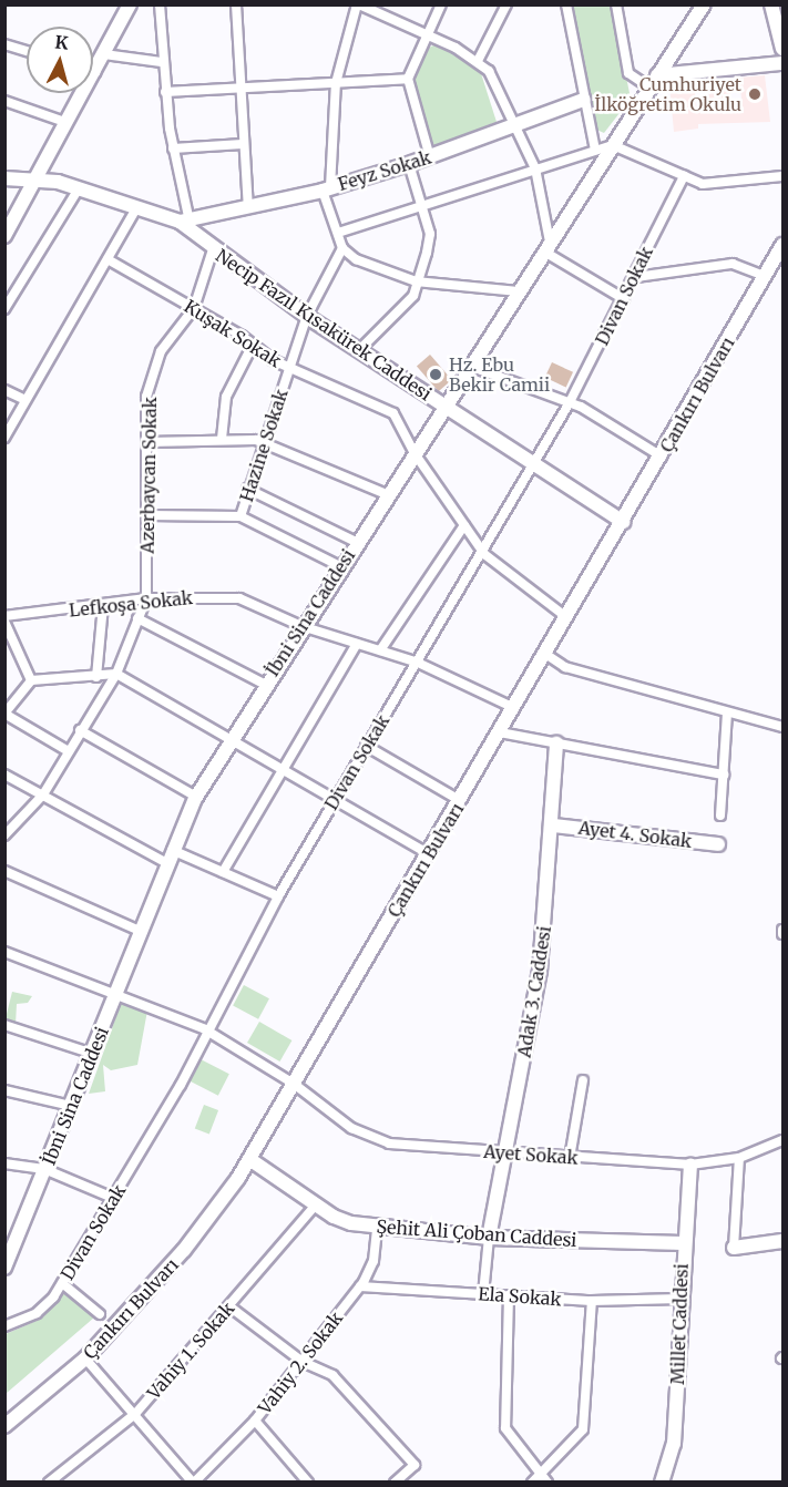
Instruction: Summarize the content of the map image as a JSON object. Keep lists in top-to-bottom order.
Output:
{
  "streets": {
    "street": [
      "Feyz Sokak",
      "Divan Sokak",
      "Necip Fazıl Kısakürek Caddesi",
      "Kuşak Sokak",
      "Çankırı Bulvarı",
      "Hazine Sokak",
      "Azerbaycan Sokak",
      "Lefkoşa Sokak",
      "İbni Sina Caddesi",
      "Ayet 4. Sokak",
      "Adak 3. Caddesi",
      "Ayet Sokak",
      "Şehit Ali Çoban Caddesi",
      "Ela Sokak",
      "Millet Caddesi",
      "Vahiy 1. Sokak",
      "Vahiy 2. Sokak"
    ]
  },
  "crossings": [
    ["Feyz Sokak", "Necip Fazıl Kısakürek Caddesi"],
    ["Divan Sokak", "Necip Fazıl Kısakürek Caddesi"],
    ["Divan Sokak", "Kuşak Sokak"],
    ["Divan Sokak", "Lefkoşa Sokak"],
    ["Divan Sokak", "Ayet Sokak"],
    ["Necip Fazıl Kısakürek Caddesi", "Çankırı Bulvarı"],
    ["Necip Fazıl Kısakürek Caddesi", "Hazine Sokak"],
    ["Necip Fazıl Kısakürek Caddesi", "Azerbaycan Sokak"],
    ["Necip Fazıl Kısakürek Caddesi", "İbni Sina Caddesi"],
    ["Kuşak Sokak", "Çankırı Bulvarı"],
    ["Kuşak Sokak", "Hazine Sokak"],
    ["Kuşak Sokak", "Azerbaycan Sokak"],
    ["Kuşak Sokak", "İbni Sina Caddesi"],
    ["Çankırı Bulvarı", "Lefkoşa Sokak"],
    ["Çankırı Bulvarı", "Ayet Sokak"],
    ["Çankırı Bulvarı", "Şehit Ali Çoban Caddesi"],
    ["Azerbaycan Sokak", "Lefkoşa Sokak"],
    ["Lefkoşa Sokak", "İbni Sina Caddesi"],
    ["İbni Sina Caddesi", "Ayet Sokak"],
    ["Ayet 4. Sokak", "Adak 3. Caddesi"],
    ["Adak 3. Caddesi", "Ayet Sokak"],
    ["Adak 3. Caddesi", "Şehit Ali Çoban Caddesi"],
    ["Ayet Sokak", "Millet Caddesi"],
    ["Şehit Ali Çoban Caddesi", "Millet Caddesi"],
    ["Şehit Ali Çoban Caddesi", "Vahiy 1. Sokak"],
    ["Şehit Ali Çoban Caddesi", "Vahiy 2. Sokak"],
    ["Ela Sokak", "Millet Caddesi"],
    ["Ela Sokak", "Vahiy 2. Sokak"]
  ],
  "places": ["Cumhuriyet İlköğretim Okulu", "Hz. Ebu Bekir Camii"],
  "north": "top"
}
